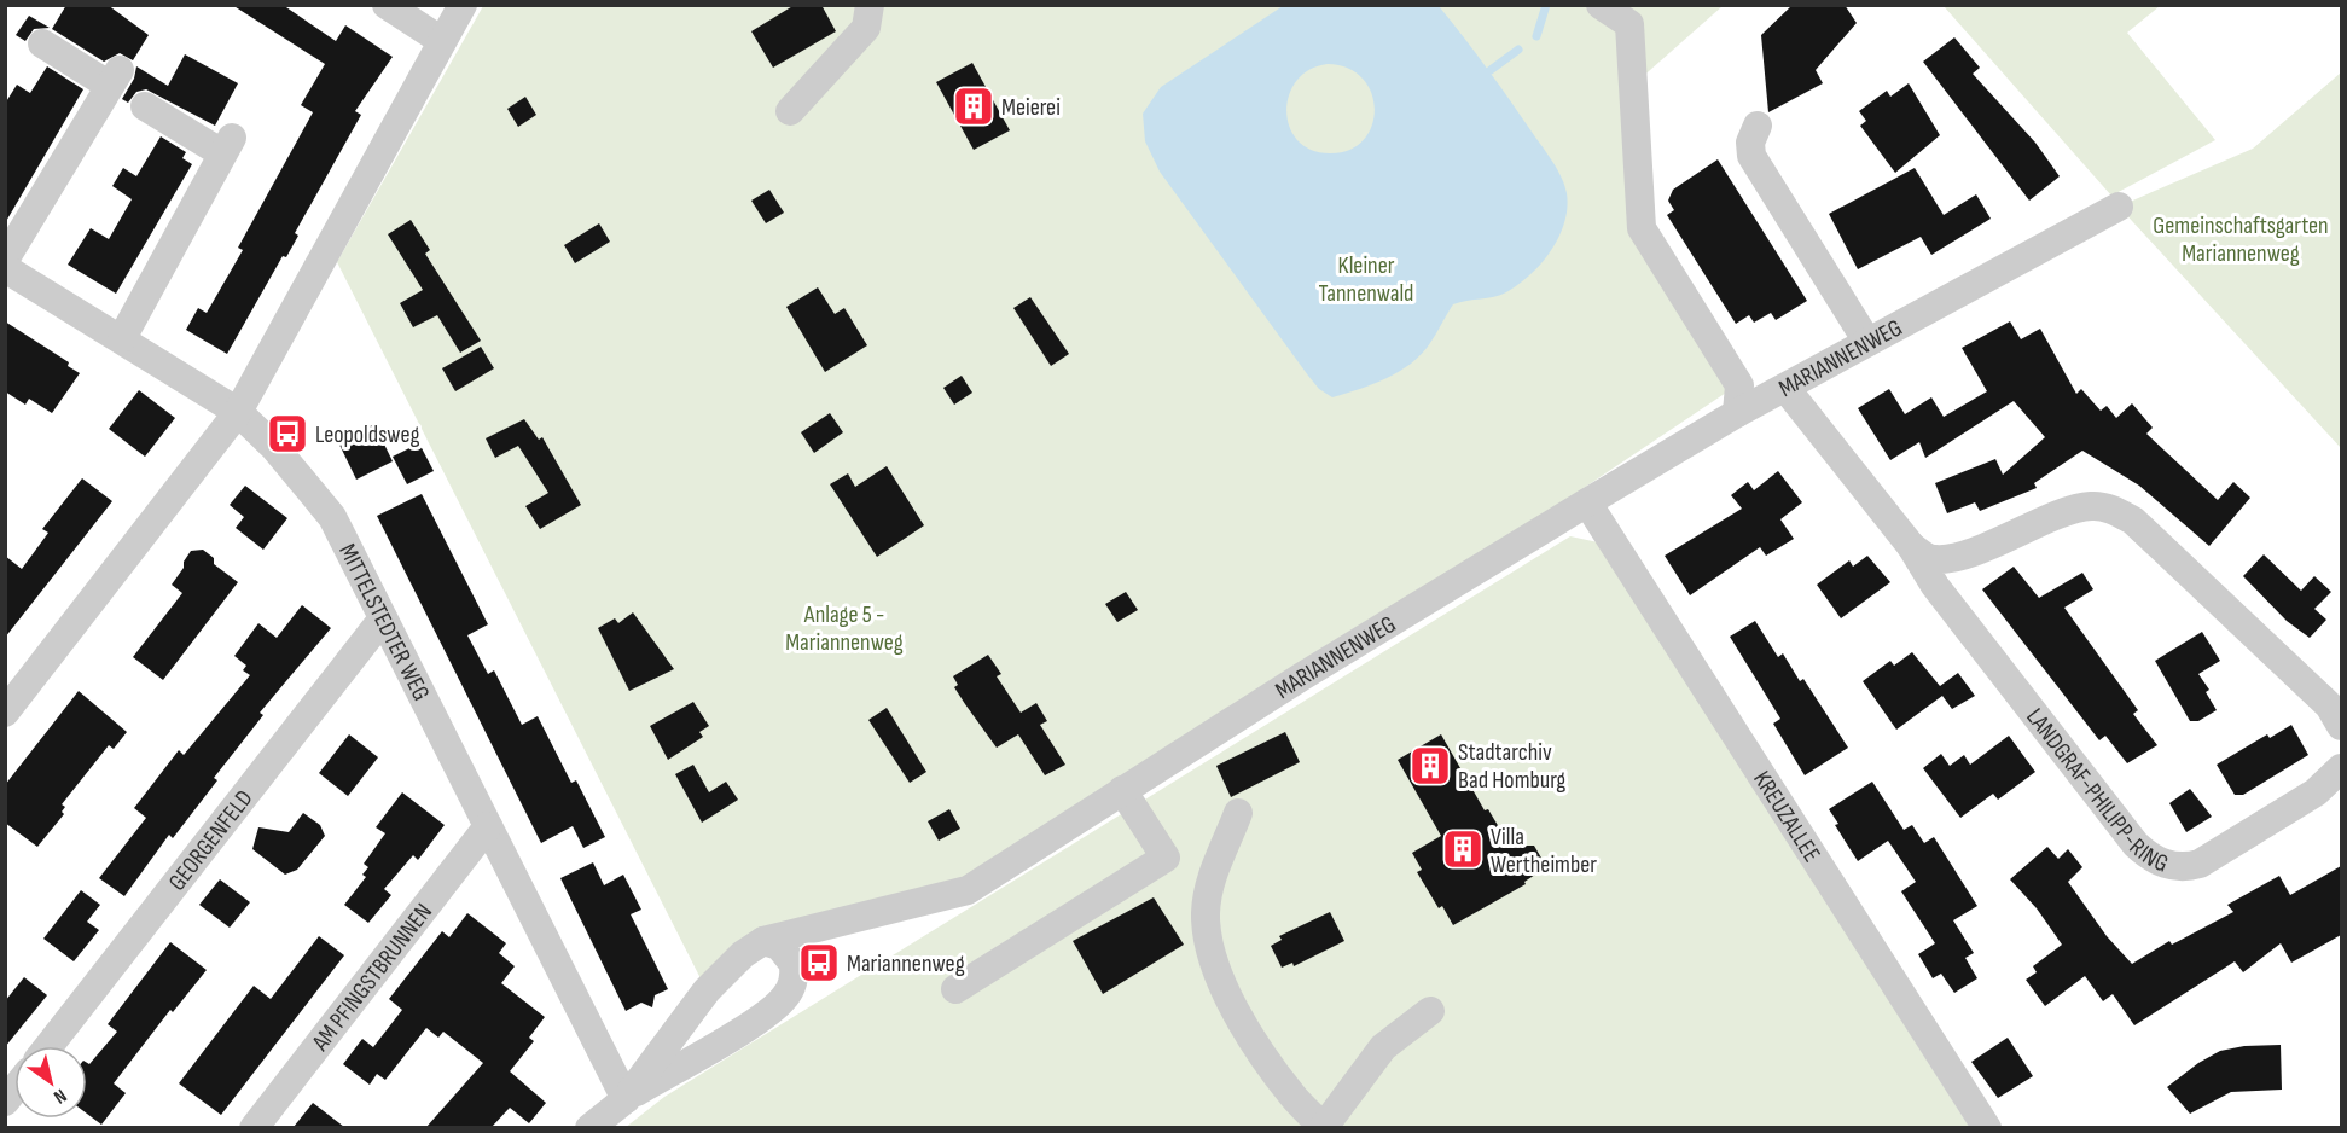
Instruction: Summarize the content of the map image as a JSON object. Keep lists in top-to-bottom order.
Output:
{
  "streets": {
    "street": [
      "MARIANNENWEG",
      "MITTELSTEDTER WEG",
      "LANDGRAF-PHILIPP-RING",
      "KREUZALLEE",
      "GEORGENFELD",
      "AM PFINGSTBRUNNEN"
    ]
  },
  "crossings": [
    ["MARIANNENWEG", "MITTELSTEDTER WEG"],
    ["MARIANNENWEG", "LANDGRAF-PHILIPP-RING"],
    ["MARIANNENWEG", "KREUZALLEE"],
    ["MITTELSTEDTER WEG", "GEORGENFELD"],
    ["MITTELSTEDTER WEG", "AM PFINGSTBRUNNEN"]
  ],
  "parks": ["Gemeinschaftsgarten Mariannenweg", "Kleiner Tannenwald", "Anlage 5 - Mariannenweg"],
  "places": {
    "building": ["Meierei", "Stadtarchiv Bad Homburg", "Villa Wertheimber"],
    "bus stop": ["Leopoldsweg", "Mariannenweg"]
  },
  "north": "bottom right"
}
